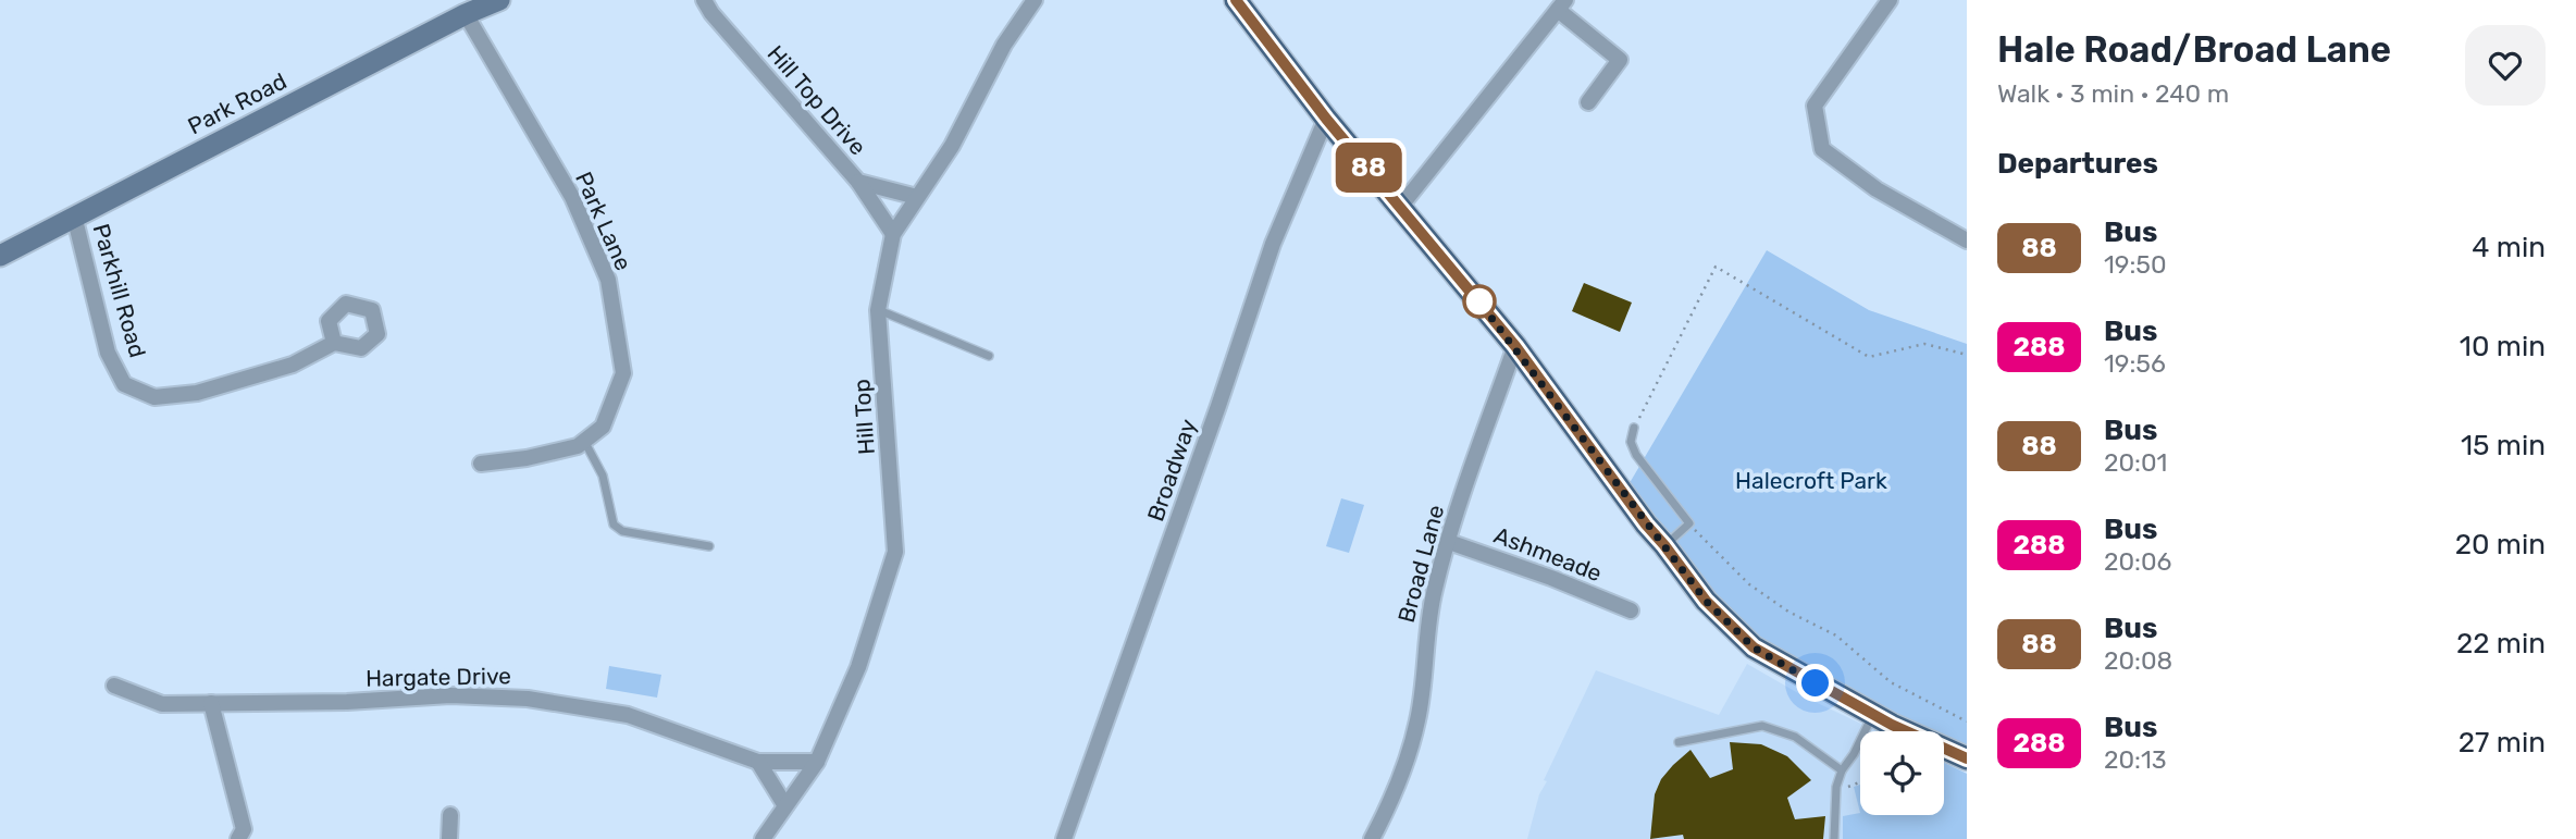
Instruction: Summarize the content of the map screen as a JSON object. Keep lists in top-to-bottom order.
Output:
{
  "streets": {
    "main road": ["Park Road"],
    "street": [
      "Hill Top Drive",
      "Park Lane",
      "Parkhill Road",
      "Hill Top",
      "Broadway",
      "Ashmeade",
      "Broad Lane",
      "Hargate Drive"
    ]
  },
  "crossings": [
    ["Hill Top Drive", "Hill Top"],
    ["Park Road", "Park Lane"],
    ["Park Road", "Parkhill Road"],
    ["Hill Top", "Hargate Drive"],
    ["Ashmeade", "Broad Lane"]
  ],
  "parks": ["Halecroft Park"],
  "lines": ["bus line 88"],
  "page": {
    "on_map": "88",
    "heading": [
      ["Hale Road/Broad Lane", "Walk · 3 min · 240 m"],
      "Departures"
    ],
    "list": [
      {
        "mark": "88",
        "name": "Bus",
        "note": "19:50",
        "value": "4 min"
      },
      {
        "mark": "288",
        "name": "Bus",
        "note": "19:56",
        "value": "10 min"
      },
      {
        "mark": "88",
        "name": "Bus",
        "note": "20:01",
        "value": "15 min"
      },
      {
        "mark": "288",
        "name": "Bus",
        "note": "20:06",
        "value": "20 min"
      },
      {
        "mark": "88",
        "name": "Bus",
        "note": "20:08",
        "value": "22 min"
      },
      {
        "mark": "288",
        "name": "Bus",
        "note": "20:13",
        "value": "27 min"
      }
    ]
  }
}
